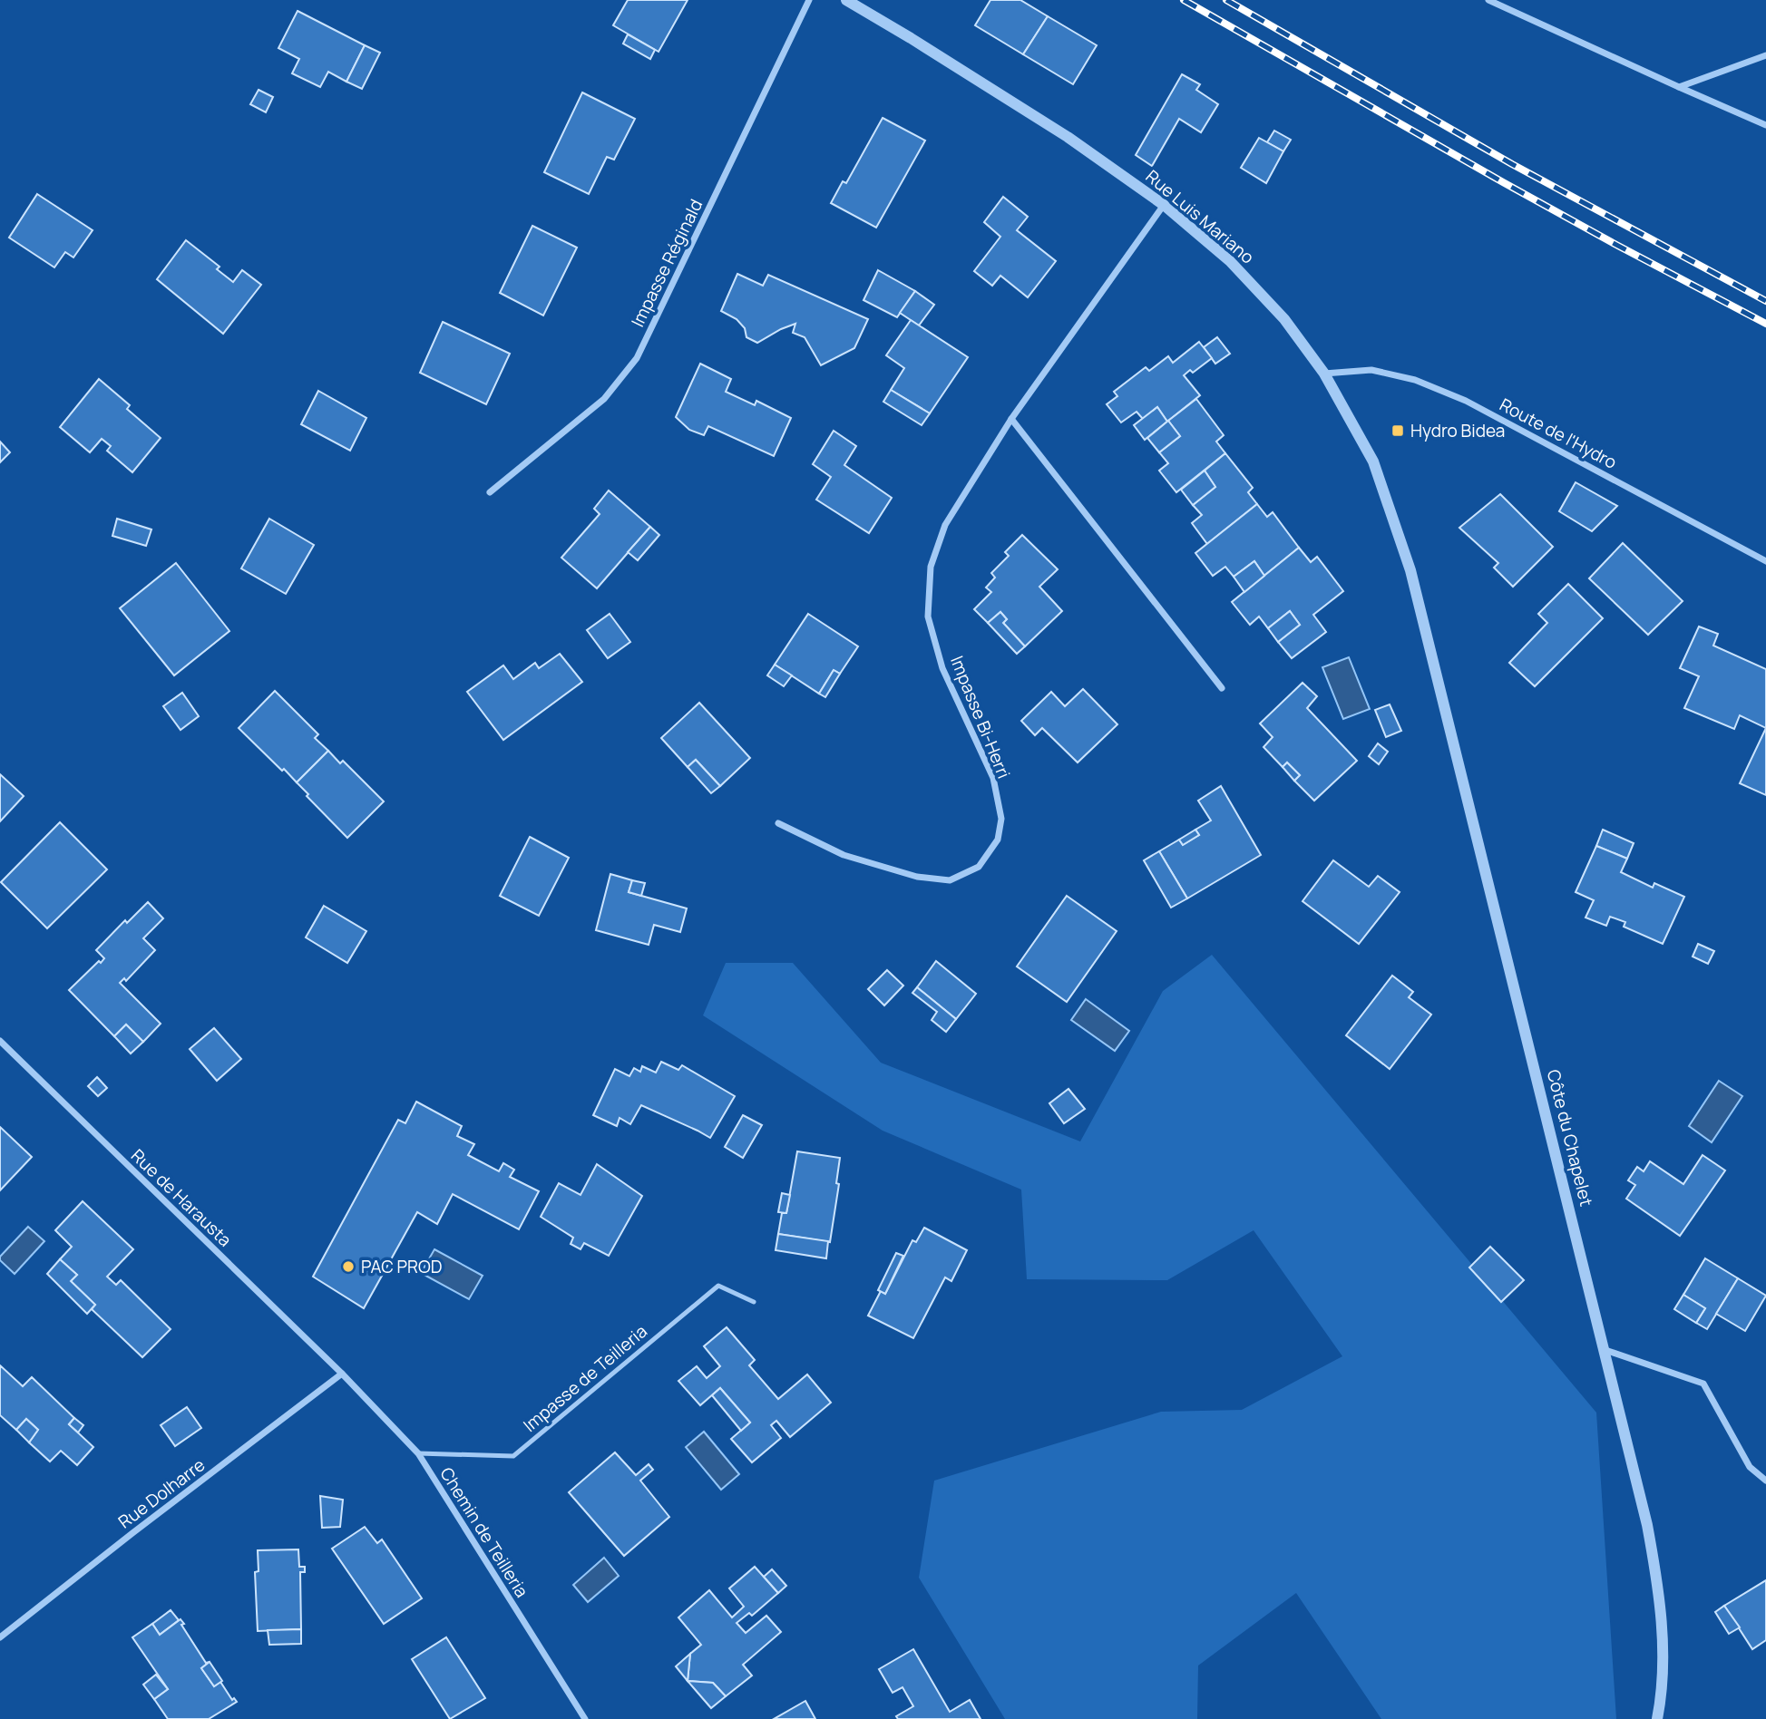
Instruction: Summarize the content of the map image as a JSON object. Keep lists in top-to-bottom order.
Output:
{
  "streets": {
    "street": [
      "Rue Luis Mariano",
      "Impasse Réginald",
      "Route de l'Hydro",
      "Impasse Bi-Herri",
      "Côte du Chapelet",
      "Rue de Harausta",
      "Rue Dolharre",
      "Chemin de Teilleria"
    ],
    "lane": ["Impasse de Teilleria"]
  },
  "crossings": [
    ["Rue Luis Mariano", "Route de l'Hydro"],
    ["Rue Luis Mariano", "Impasse Bi-Herri"],
    ["Rue Luis Mariano", "Côte du Chapelet"],
    ["Rue de Harausta", "Rue Dolharre"],
    ["Rue de Harausta", "Chemin de Teilleria"],
    ["Impasse de Teilleria", "Chemin de Teilleria"],
    ["Rue Dolharre", "Chemin de Teilleria"]
  ],
  "places": {
    "transit": ["Hydro Bidea"],
    "other": ["PAC PROD"]
  }
}
